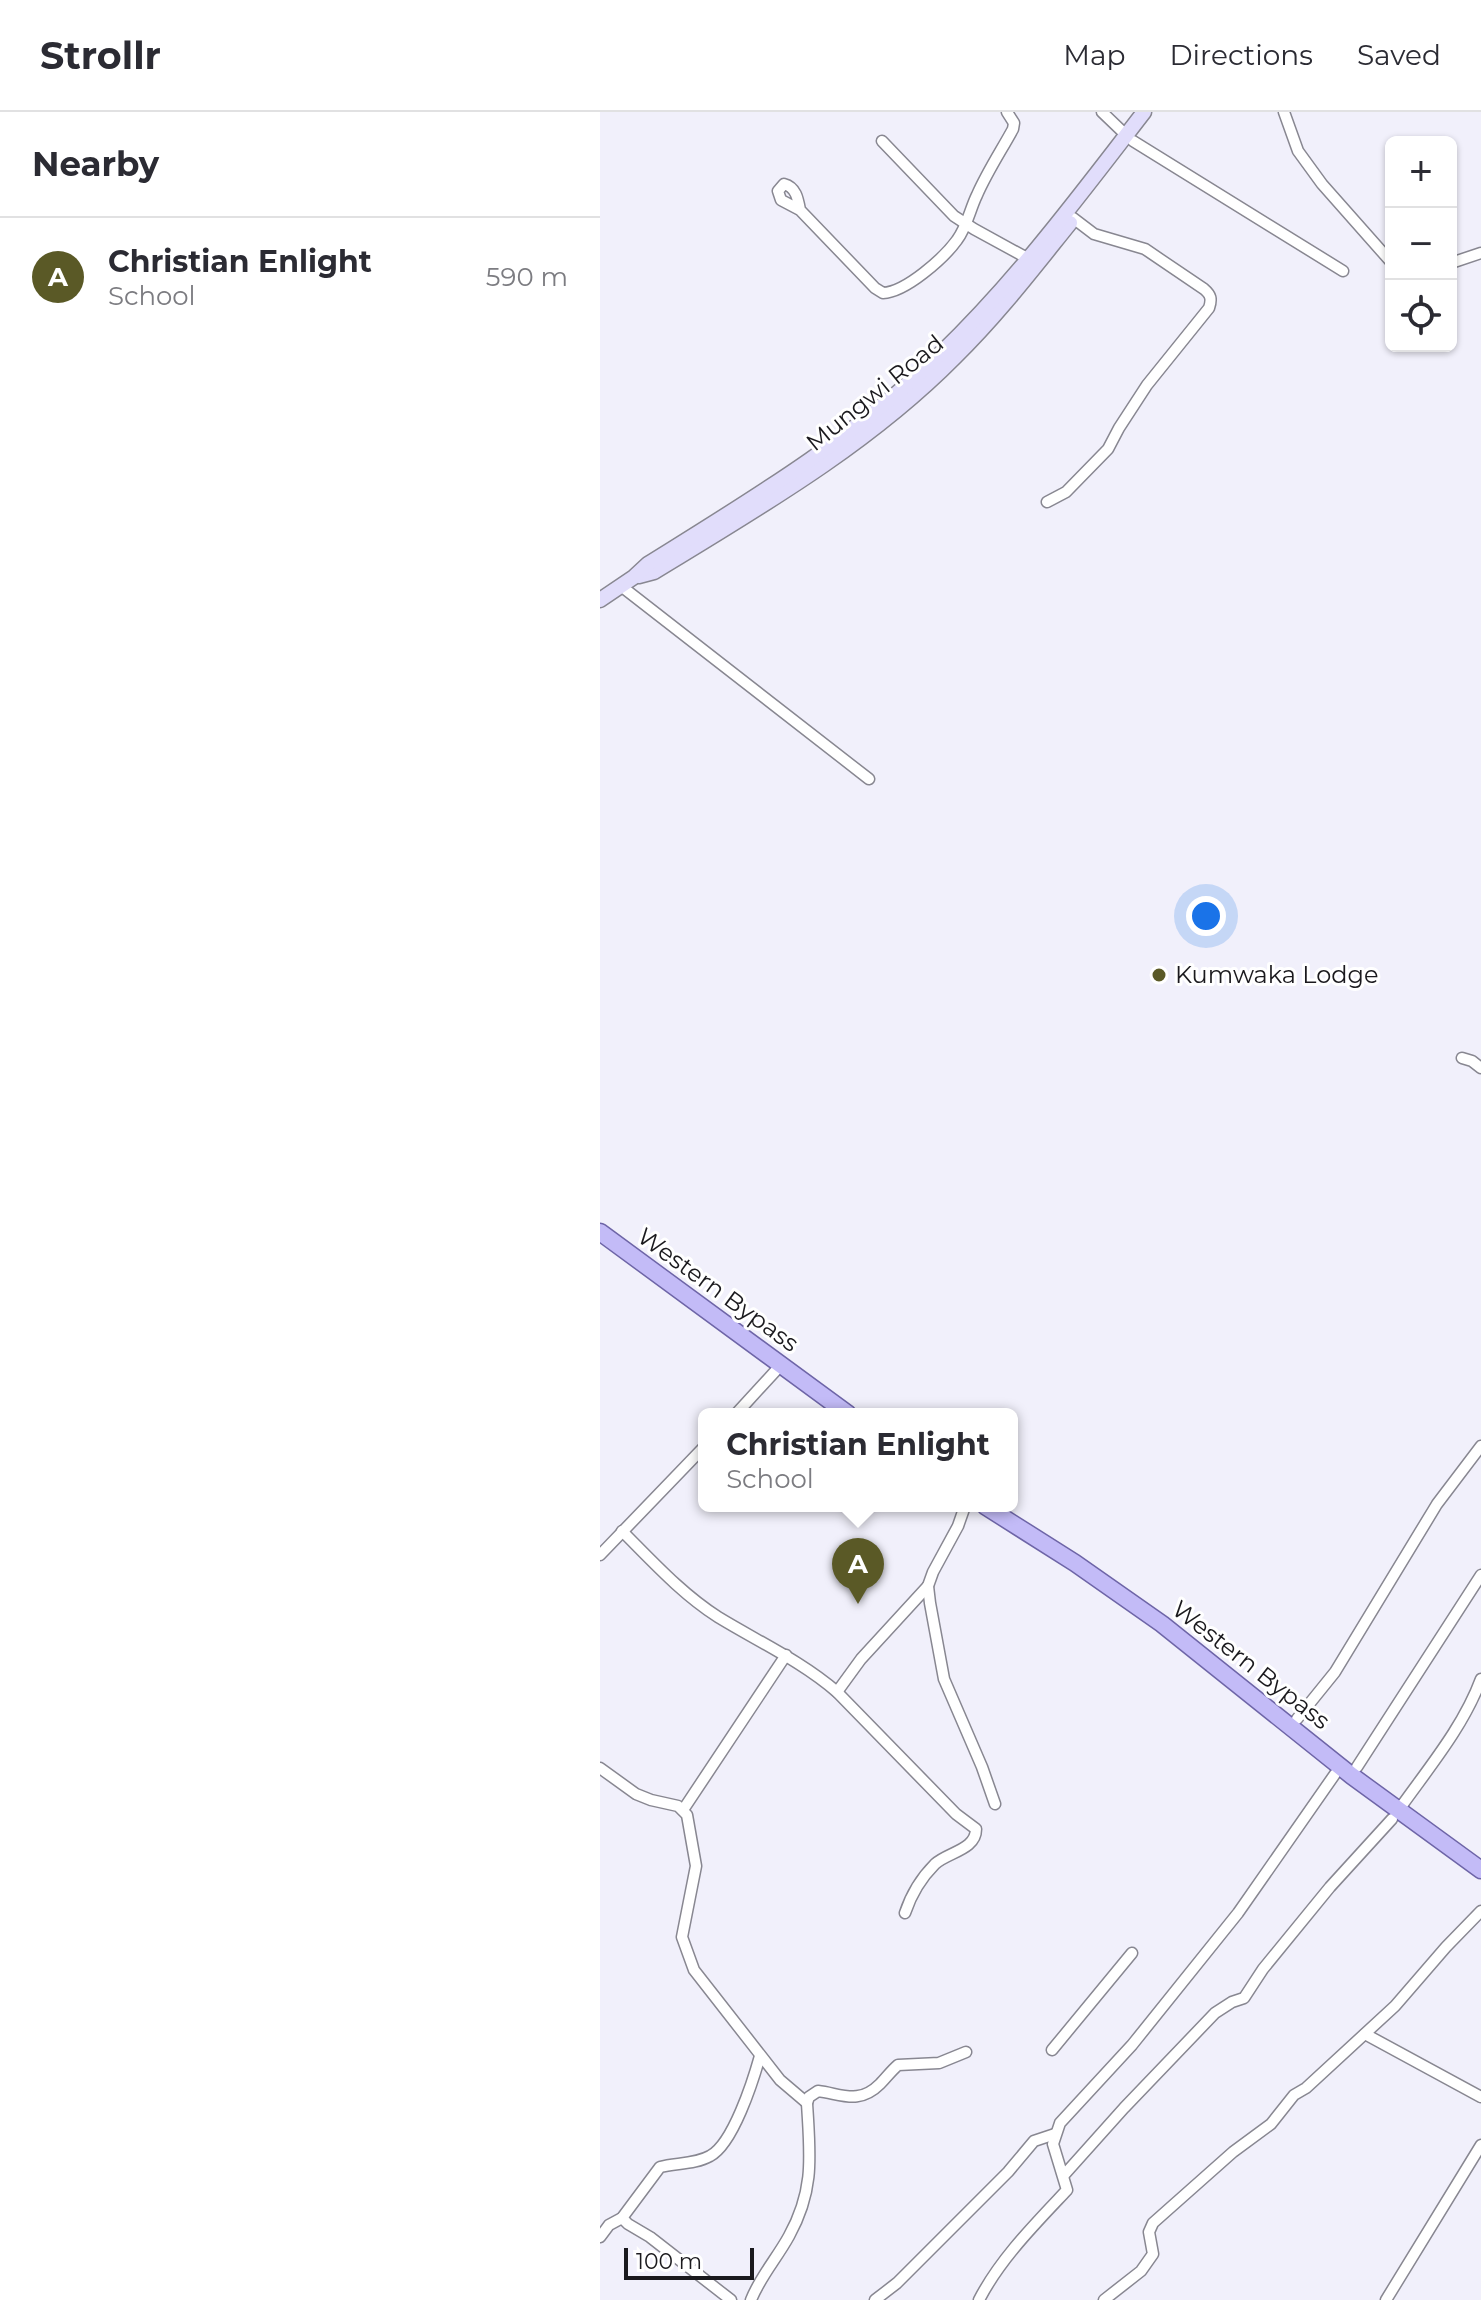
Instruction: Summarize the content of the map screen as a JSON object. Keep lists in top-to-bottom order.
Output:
{
  "streets": {
    "main road": ["Mungwi Road", "Western Bypass"]
  },
  "places": ["Kumwaka Lodge"],
  "scale_bar": "100 m",
  "page": {
    "header": "Strollr",
    "nav": ["Map", "Directions", "Saved"],
    "heading": "Nearby",
    "map_buttons": ["+", "−"],
    "list": [
      {
        "mark": "A",
        "name": "Christian Enlight",
        "note": "School",
        "value": "590 m"
      }
    ],
    "popup": ["Christian Enlight", "School"],
    "pins": "A",
    "scale": "100 m"
  }
}
